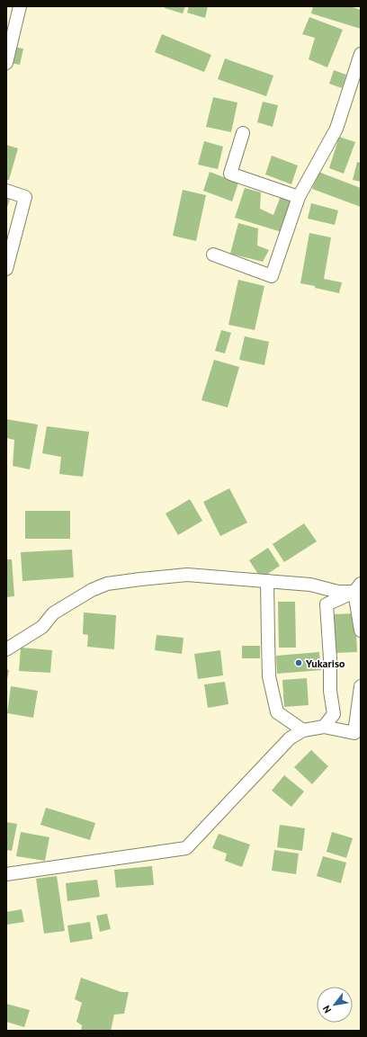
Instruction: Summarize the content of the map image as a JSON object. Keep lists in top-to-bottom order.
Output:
{
  "places": ["Yukariso"],
  "north": "bottom left"
}
